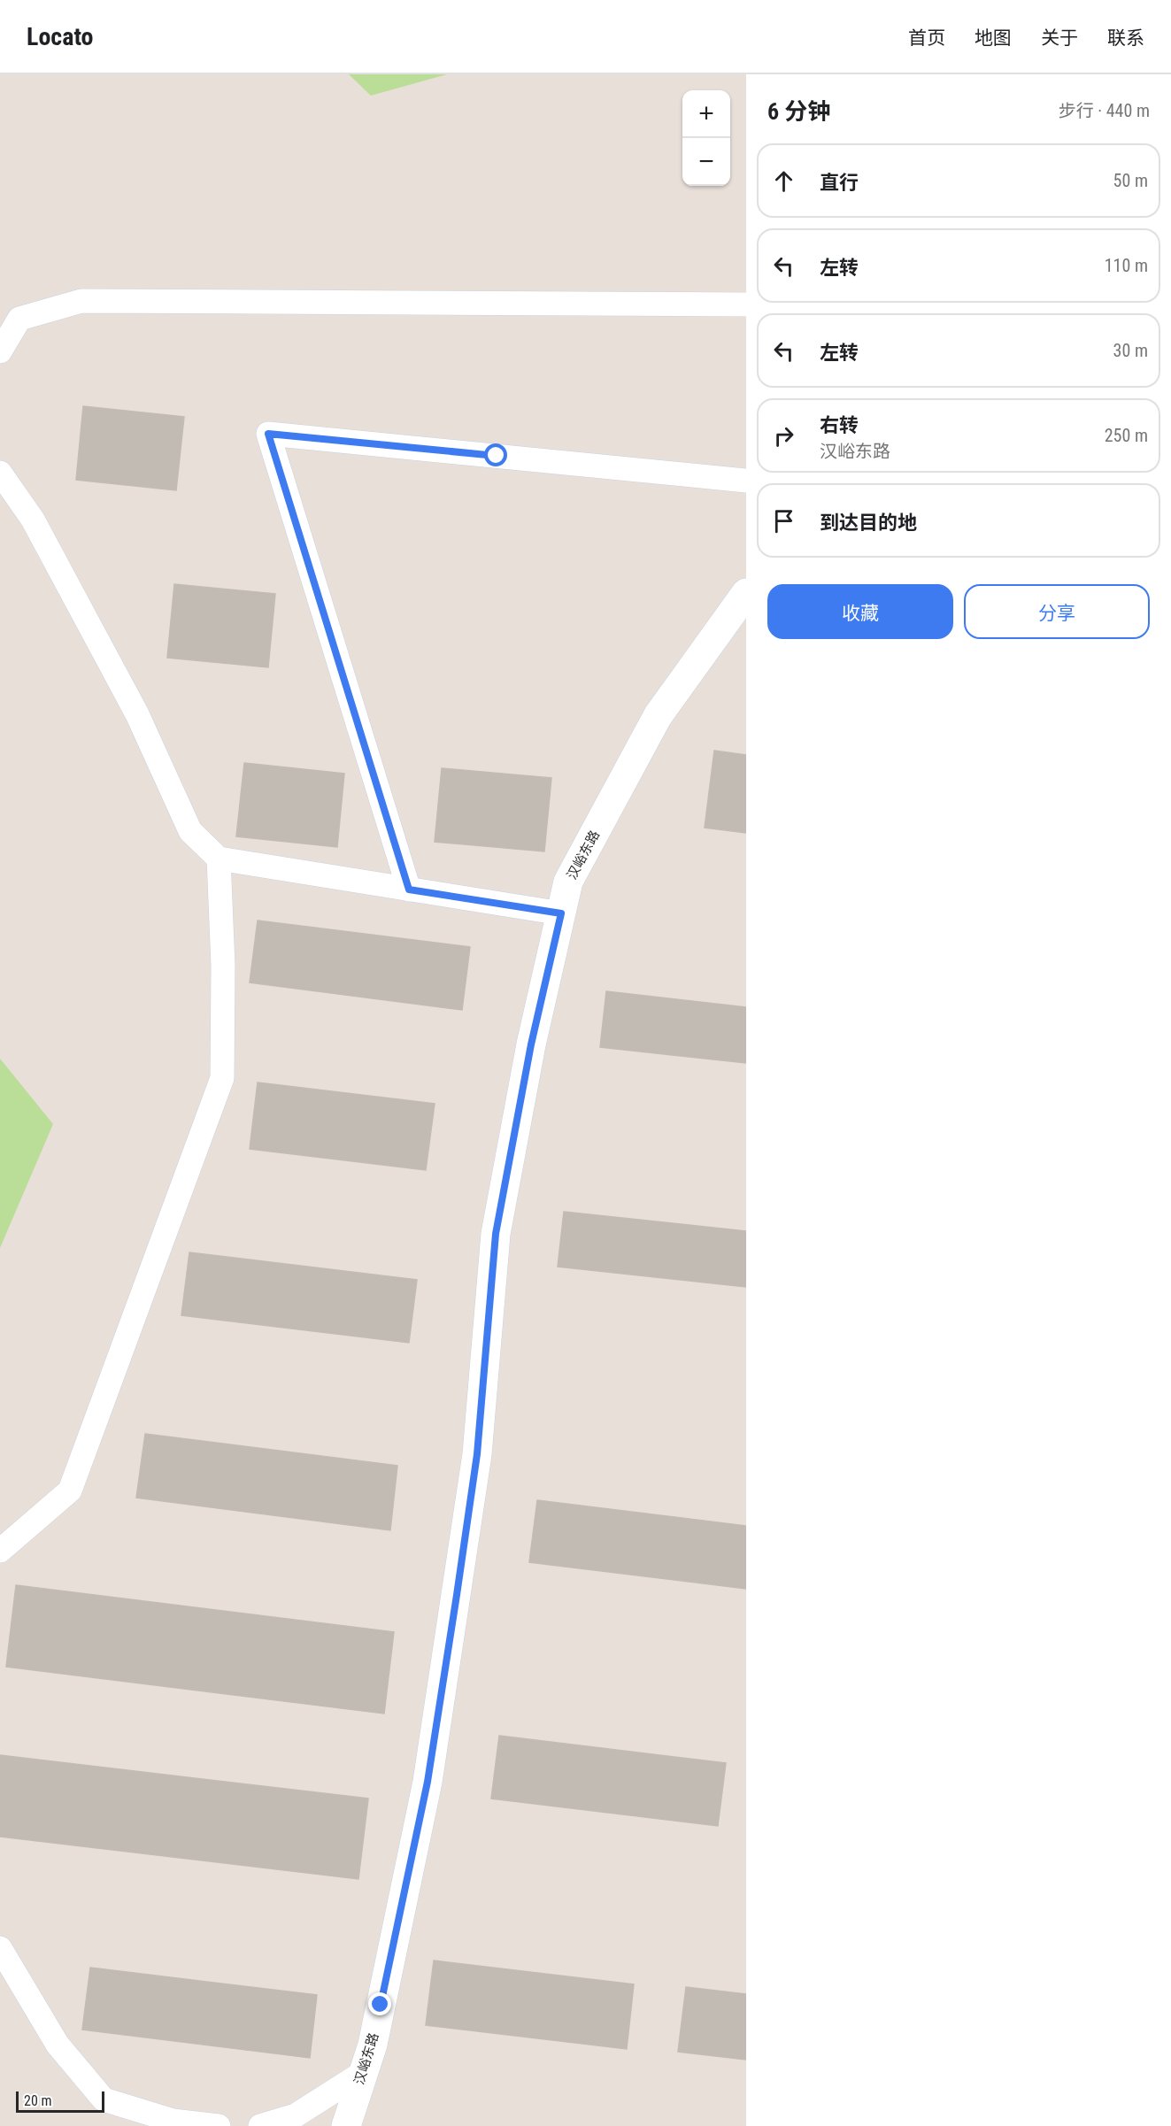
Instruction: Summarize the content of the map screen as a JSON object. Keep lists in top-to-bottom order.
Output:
{
  "streets": {
    "street": ["汉峪东路"]
  },
  "scale_bar": "20 m",
  "page": {
    "header": "Locato",
    "nav": [
      "首页",
      "地图",
      "关于",
      "联系"
    ],
    "heading": ["6 分钟", "步行 · 440 m"],
    "map_buttons": ["+", "−"],
    "list": [
      ["直行", "50 m"],
      ["左转", "110 m"],
      ["左转", "30 m"],
      ["右转", "汉峪东路", "250 m"],
      "到达目的地"
    ],
    "buttons": ["收藏", "分享"],
    "scale": "20 m"
  }
}
